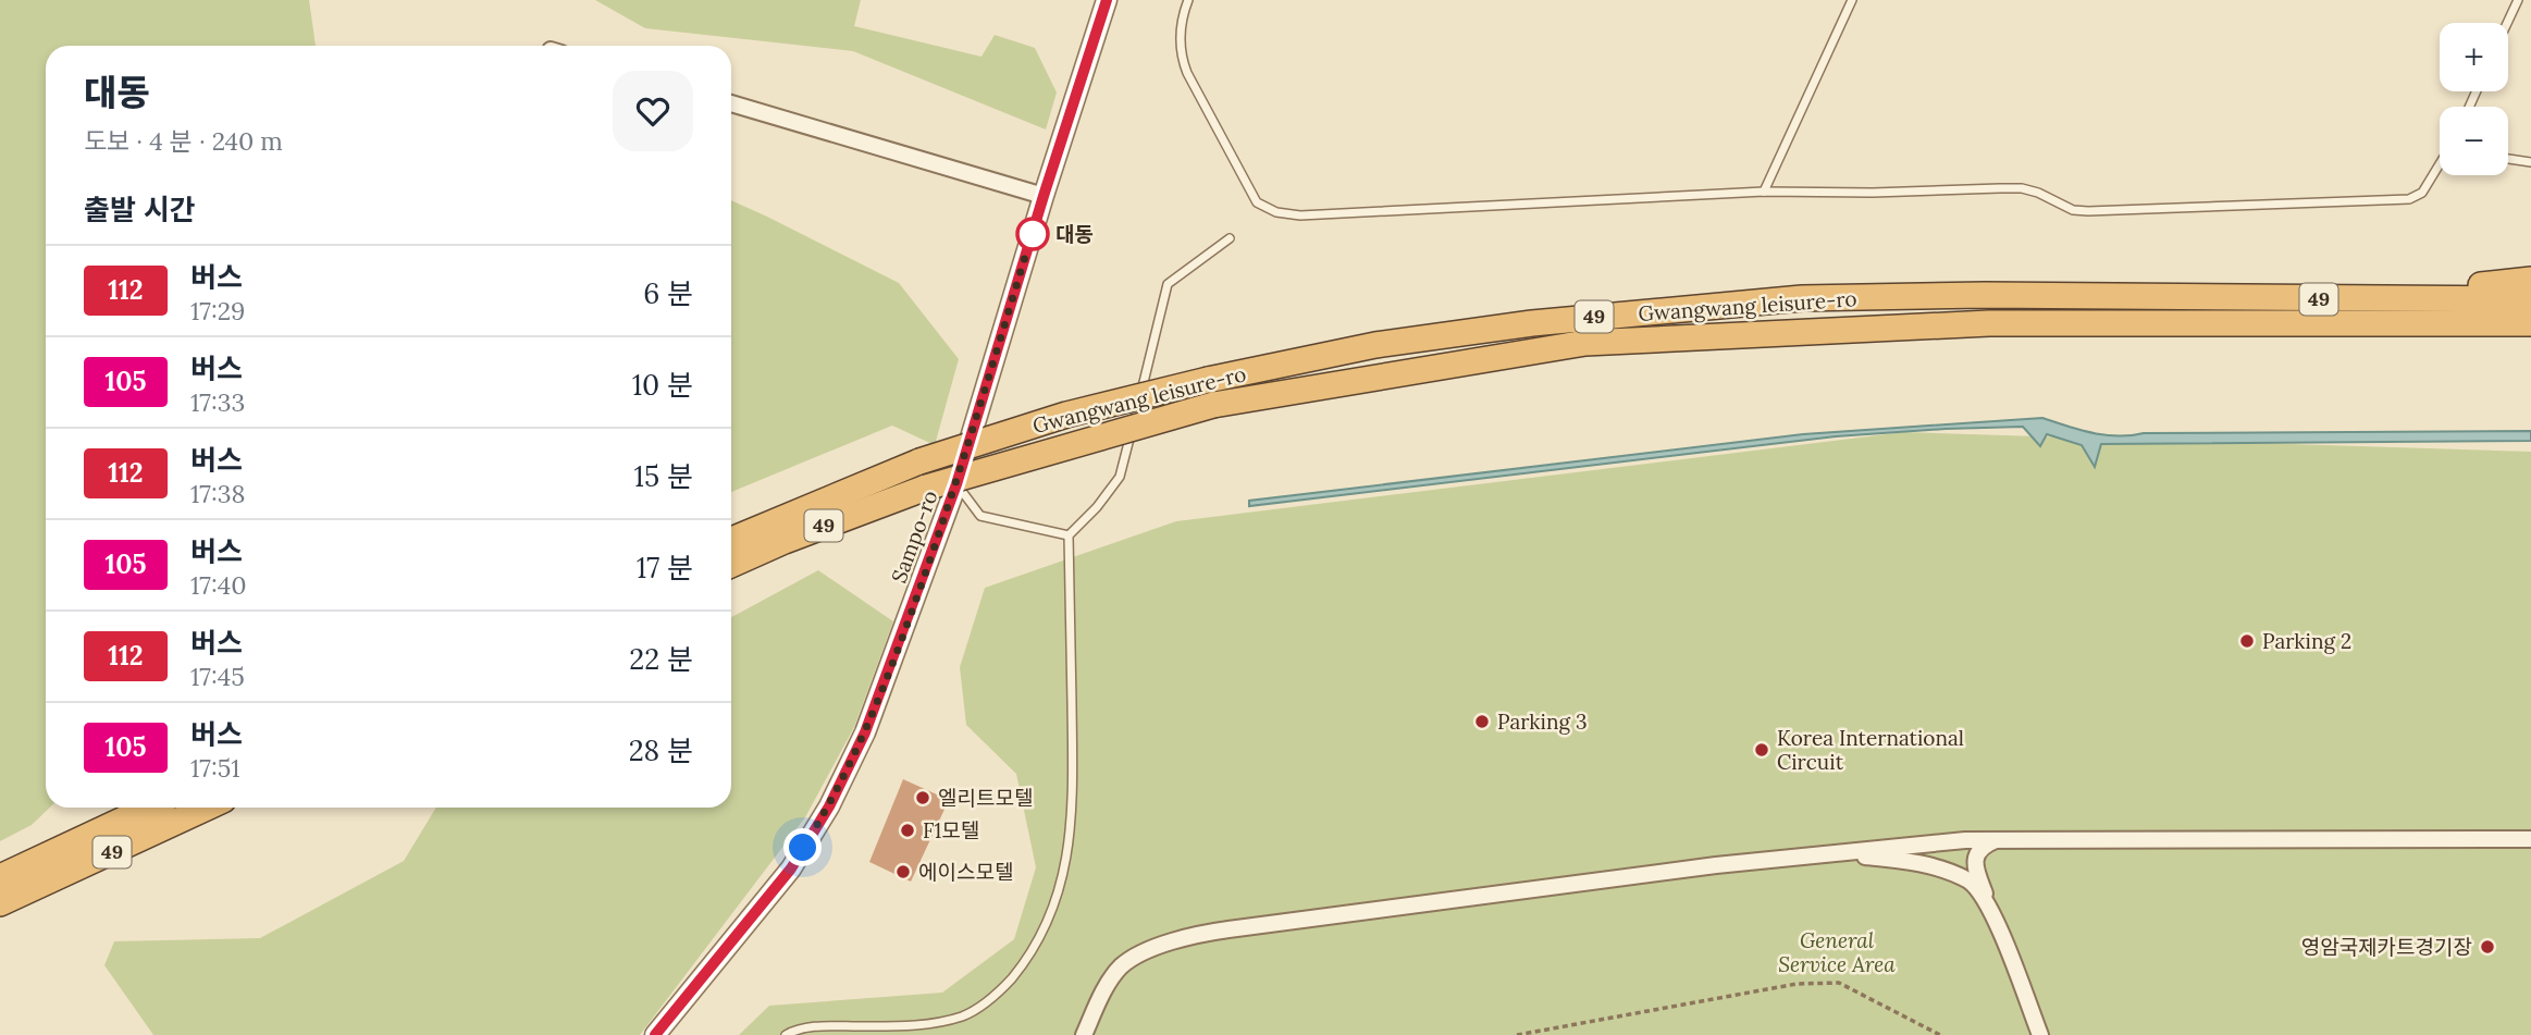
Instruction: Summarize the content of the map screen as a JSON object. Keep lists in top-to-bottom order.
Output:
{
  "streets": {
    "highway": ["49", "Gwangwang leisure-ro"],
    "street": ["Sampo-ro"]
  },
  "parks": ["General Service Area"],
  "places": [
    "대동",
    "Parking 2",
    "Parking 3",
    "Korea International Circuit",
    "엘리트모텔",
    "F1모텔",
    "에이스모텔",
    "영암국제카트경기장"
  ],
  "lines": ["bus line 112"],
  "page": {
    "map_buttons": ["+", "−"],
    "heading": [
      ["대동", "도보 · 4 분 · 240 m"],
      "출발 시간"
    ],
    "list": [
      {
        "mark": "112",
        "name": "버스",
        "note": "17:29",
        "value": "6 분"
      },
      {
        "mark": "105",
        "name": "버스",
        "note": "17:33",
        "value": "10 분"
      },
      {
        "mark": "112",
        "name": "버스",
        "note": "17:38",
        "value": "15 분"
      },
      {
        "mark": "105",
        "name": "버스",
        "note": "17:40",
        "value": "17 분"
      },
      {
        "mark": "112",
        "name": "버스",
        "note": "17:45",
        "value": "22 분"
      },
      {
        "mark": "105",
        "name": "버스",
        "note": "17:51",
        "value": "28 분"
      }
    ]
  }
}
